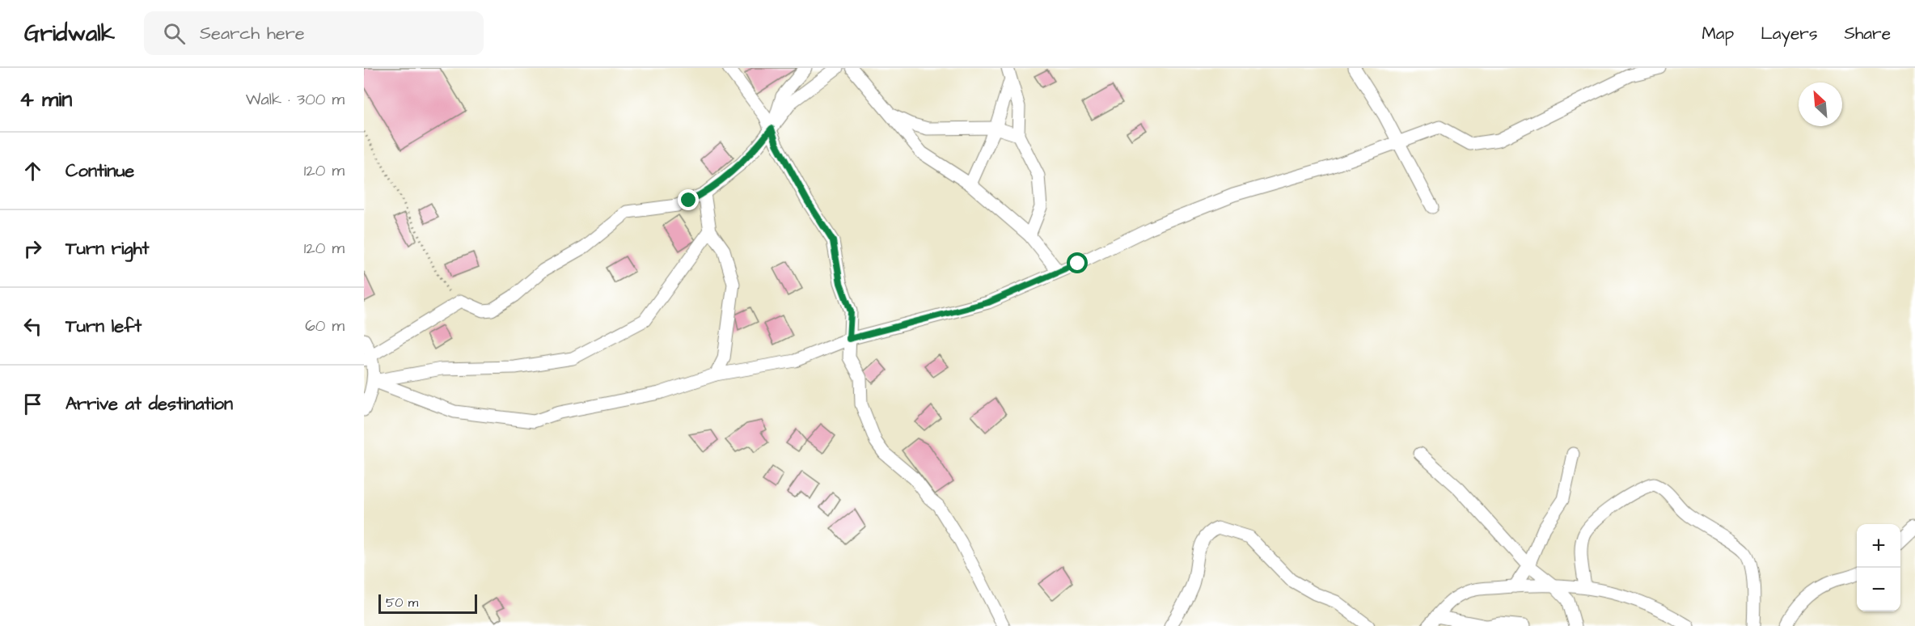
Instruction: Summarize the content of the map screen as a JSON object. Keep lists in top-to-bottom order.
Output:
{
  "scale_bar": "50 m",
  "north": "top left",
  "page": {
    "header": "Gridwalk",
    "search": "Search here",
    "nav": ["Map", "Layers", "Share"],
    "heading": ["4 min", "Walk · 300 m"],
    "list": [
      ["Continue", "120 m"],
      ["Turn right", "120 m"],
      ["Turn left", "60 m"],
      "Arrive at destination"
    ],
    "map_buttons": ["+", "−"],
    "scale": "50 m"
  }
}
